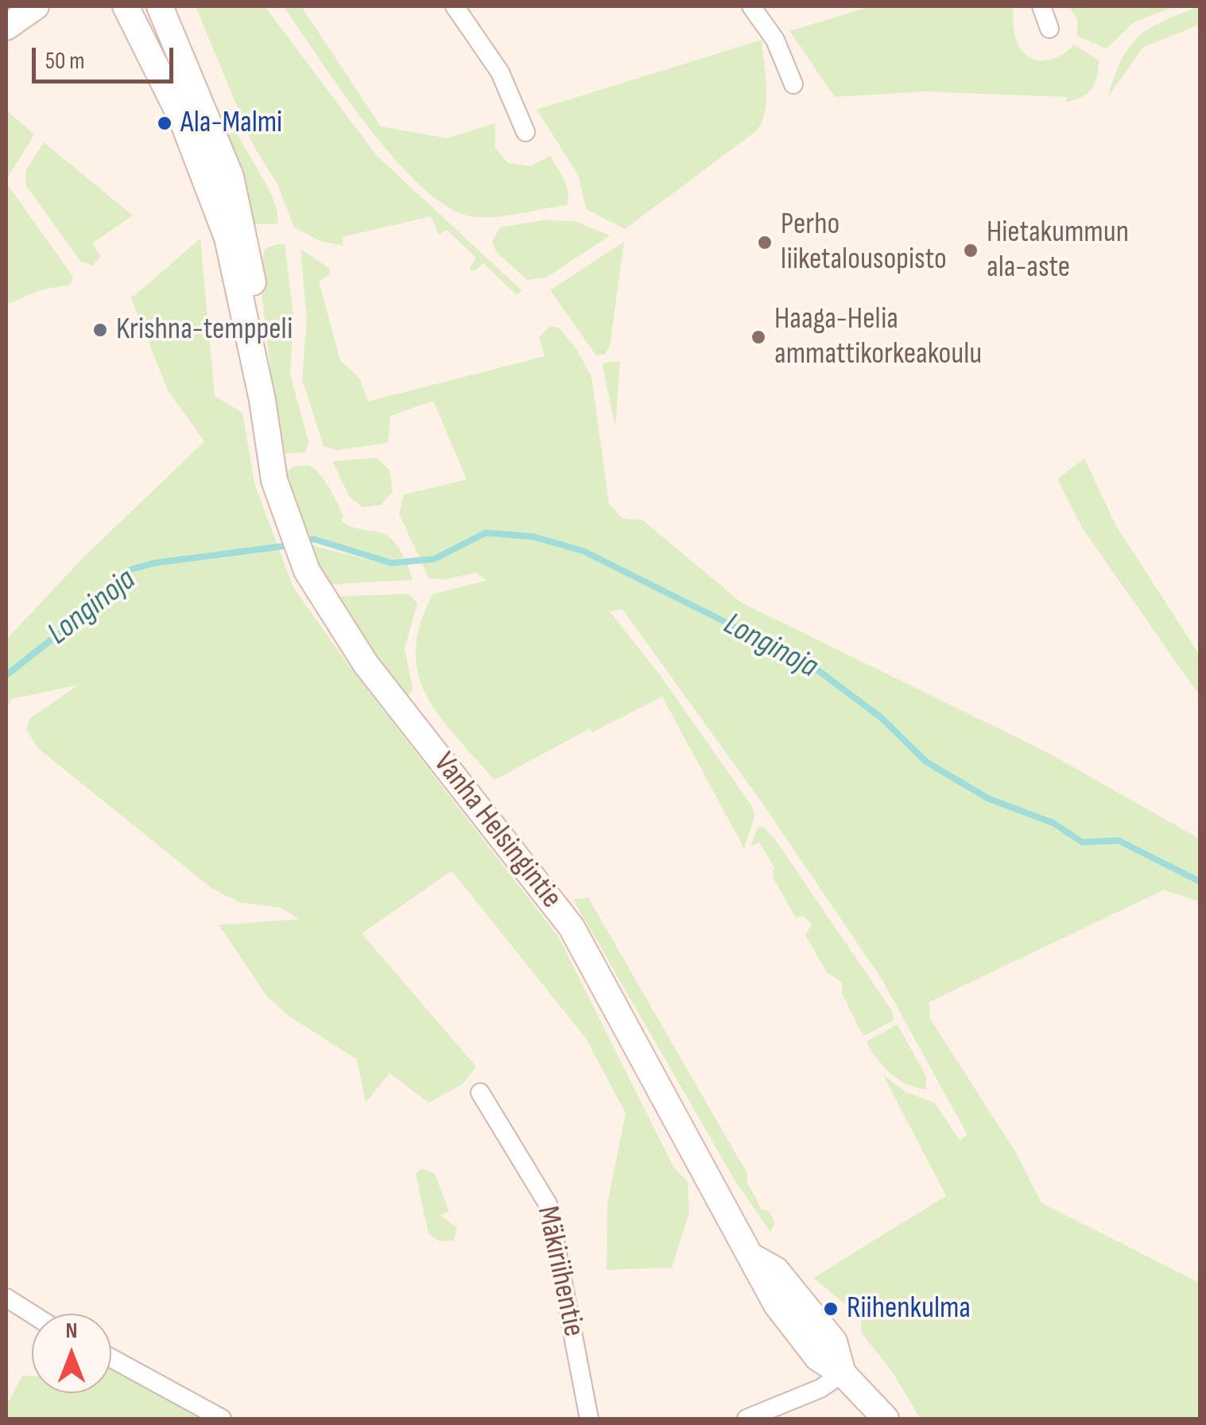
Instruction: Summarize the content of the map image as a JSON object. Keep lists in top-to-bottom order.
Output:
{
  "streets": {
    "main road": ["Vanha Helsingintie"],
    "street": ["Mäkiriihentie"]
  },
  "water": ["Longinoja"],
  "places": [
    "Ala-Malmi",
    "Perho liiketalousopisto",
    "Hietakummun ala-aste",
    "Krishna-temppeli",
    "Haaga-Helia ammattikorkeakoulu",
    "Riihenkulma"
  ],
  "scale_bar": "50 m",
  "north": "top"
}
